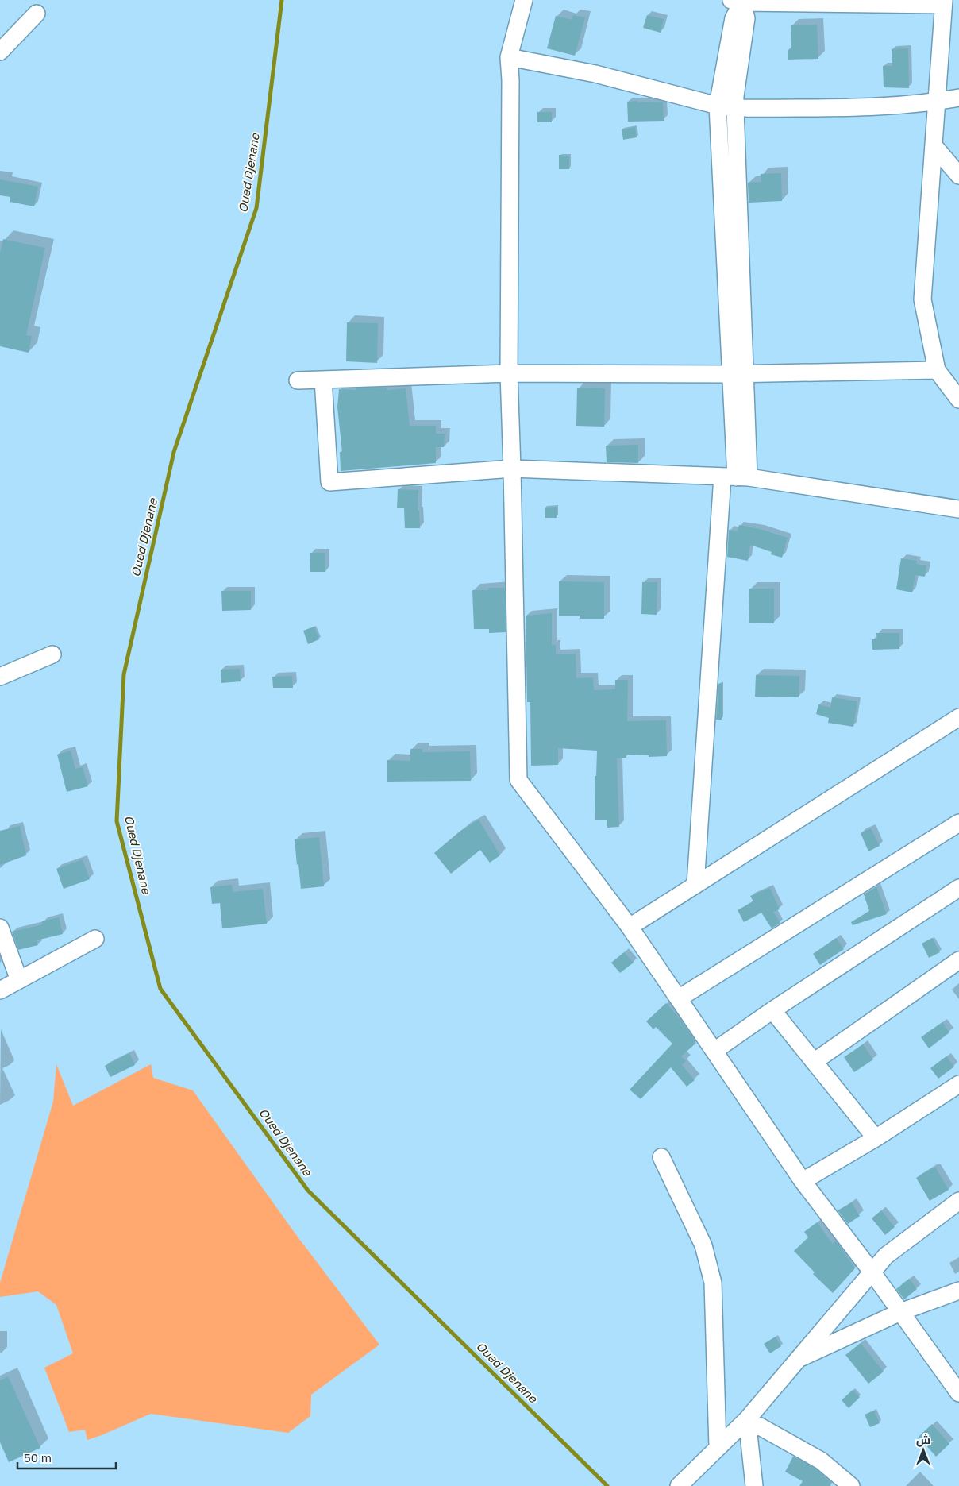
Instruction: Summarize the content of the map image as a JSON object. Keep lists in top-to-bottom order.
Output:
{
  "water": ["Oued Djenane"],
  "scale_bar": "50 m",
  "north": "top"
}
